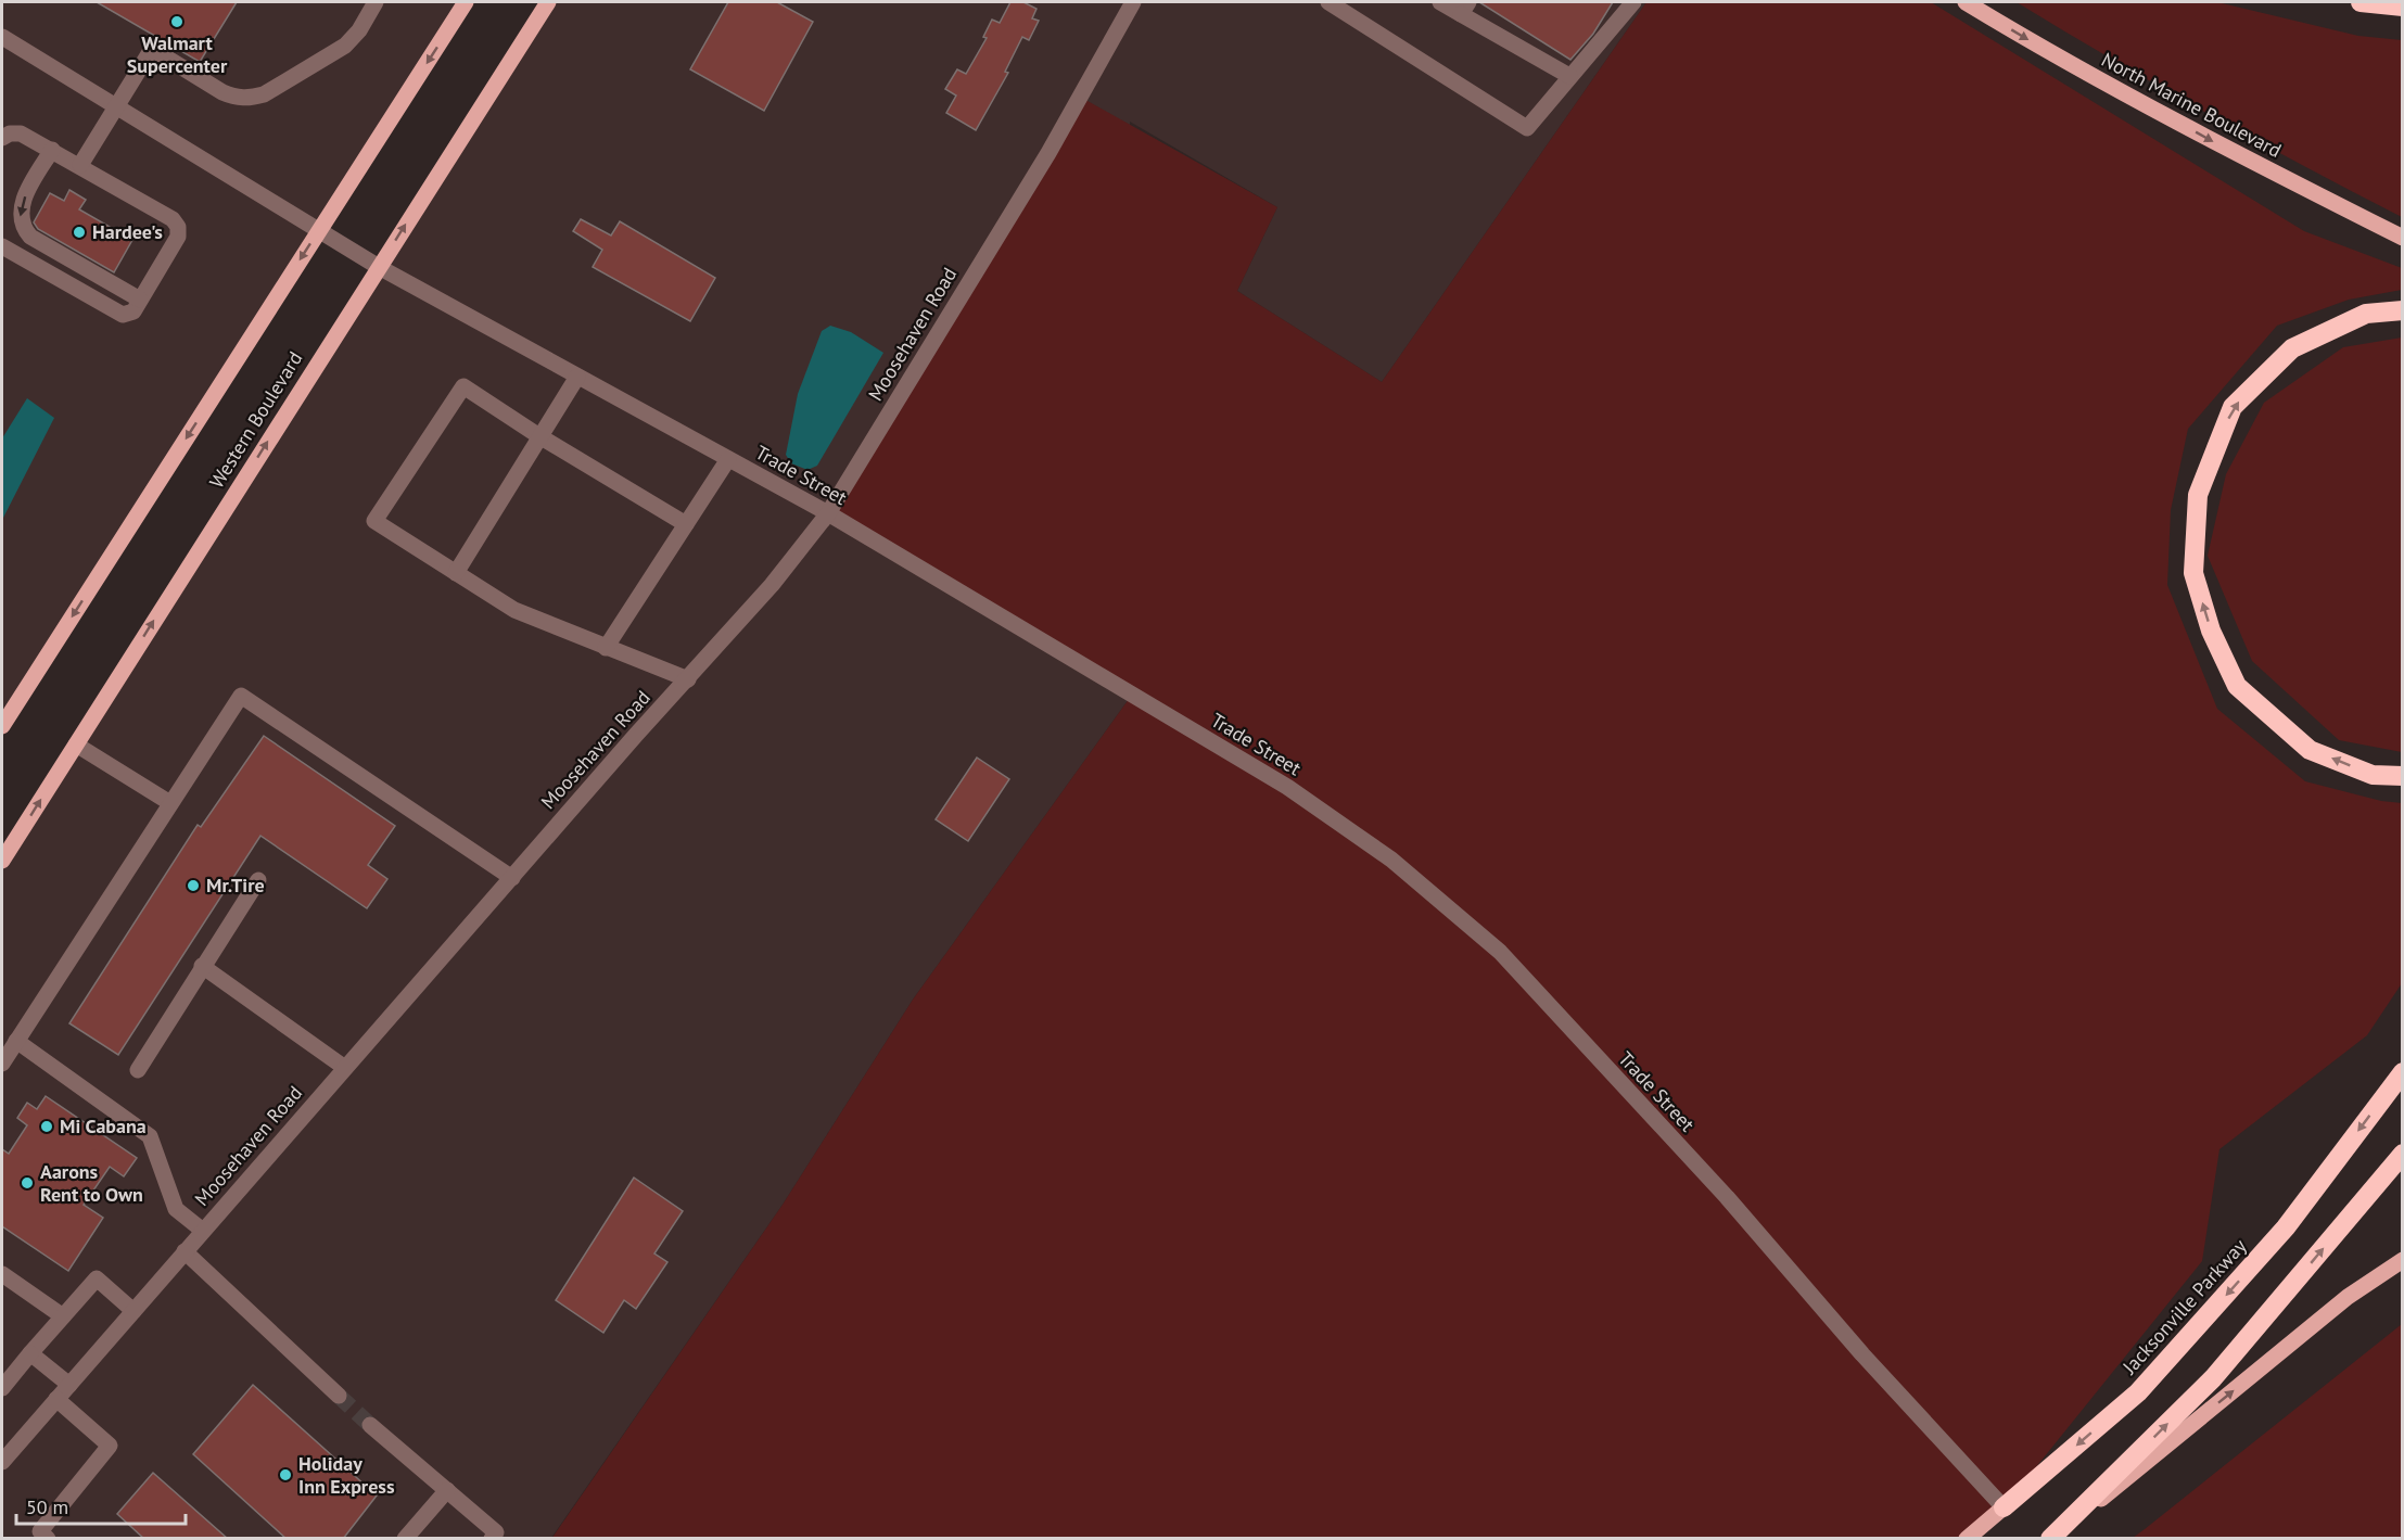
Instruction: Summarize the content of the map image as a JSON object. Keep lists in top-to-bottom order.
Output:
{
  "streets": {
    "highway": ["Jacksonville Parkway"],
    "main road": ["North Marine Boulevard", "Western Boulevard"],
    "street": ["Moosehaven Road", "Trade Street"]
  },
  "crossings": [
    ["Moosehaven Road", "Trade Street"],
    ["Western Boulevard", "Trade Street"],
    ["Trade Street", "Jacksonville Parkway"]
  ],
  "one_way": ["North Marine Boulevard"],
  "places": [
    "Walmart Supercenter",
    "Hardee's",
    "Mr.Tire",
    "Mi Cabana",
    "Aarons Rent to Own",
    "Holiday Inn Express"
  ],
  "scale_bar": "50 m"
}
